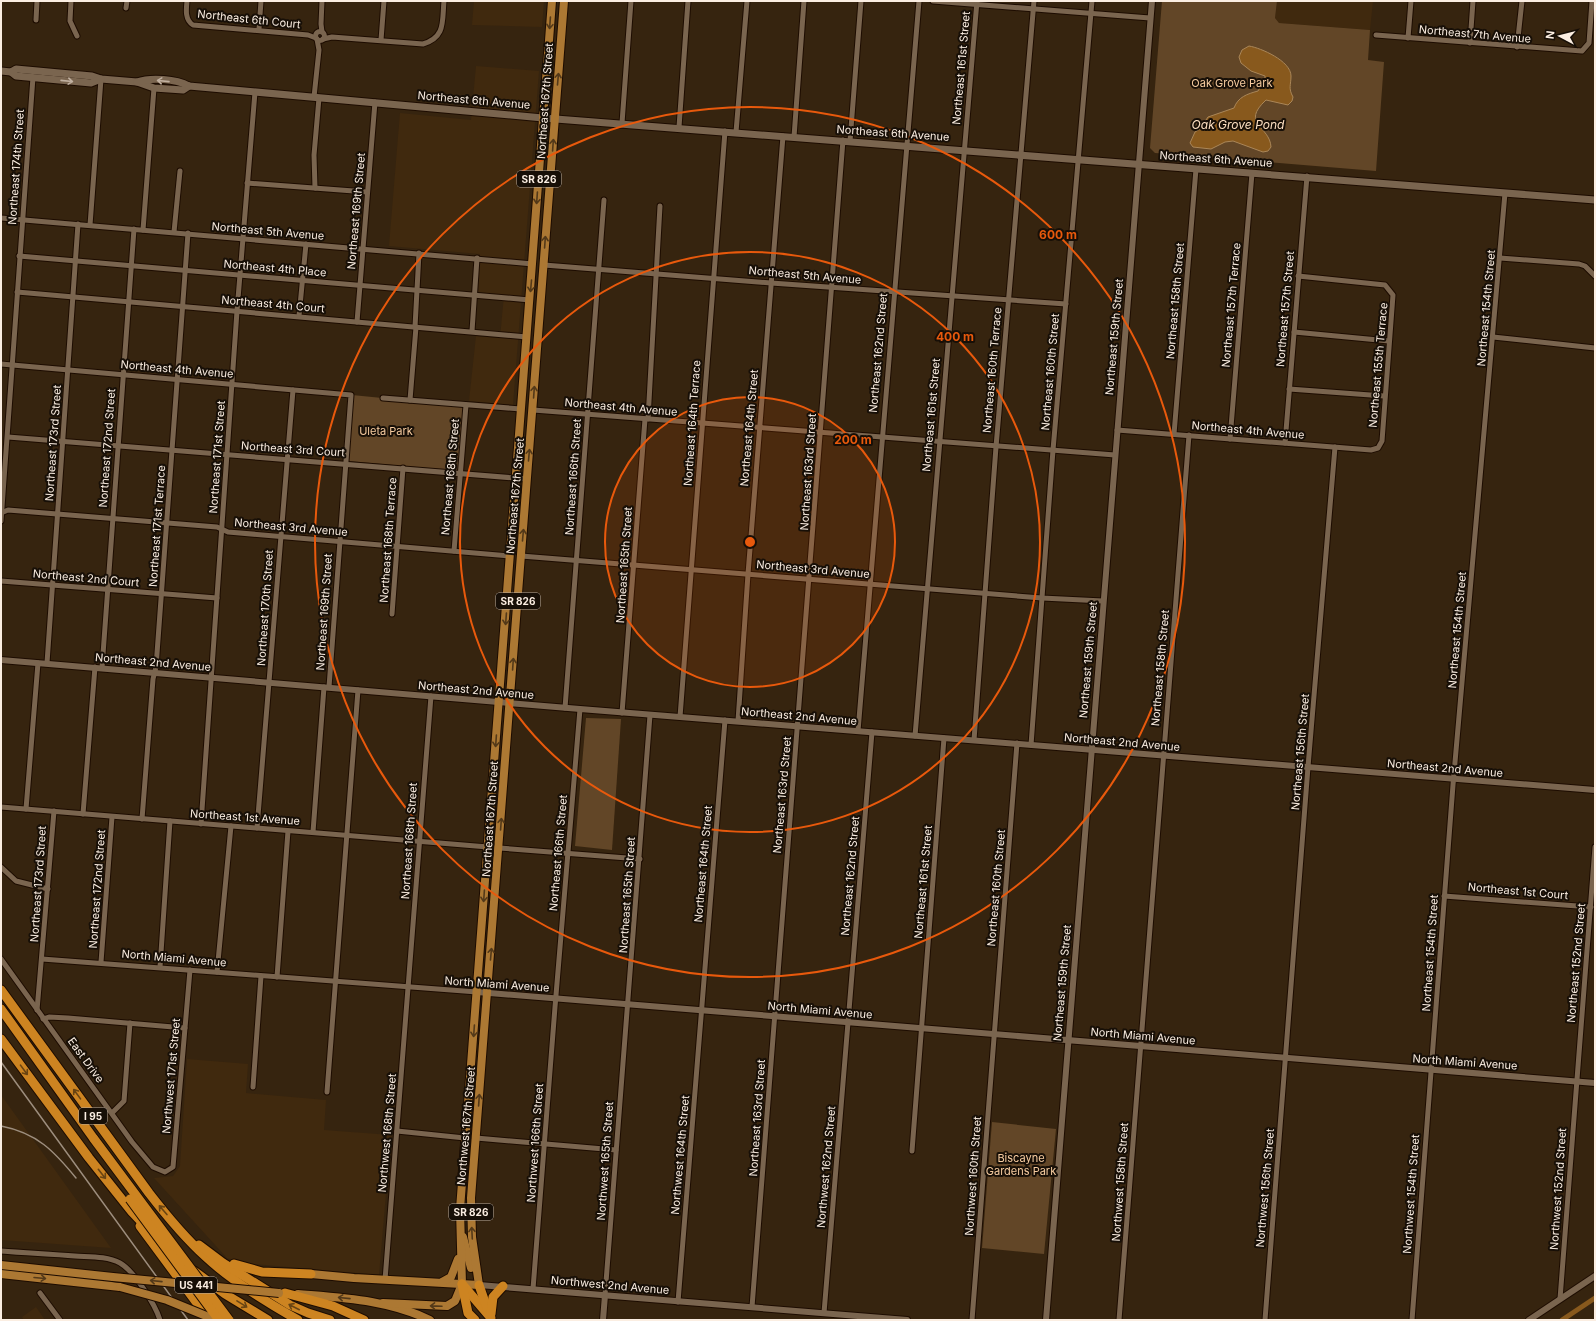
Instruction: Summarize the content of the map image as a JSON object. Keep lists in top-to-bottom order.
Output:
{
  "streets": {
    "highway": ["SR 826", "I 95"],
    "main road": [
      "Northeast 6th Avenue",
      "Northeast 167th Street",
      "Northwest 167th Street",
      "US 441",
      "Northwest 2nd Avenue"
    ],
    "street": [
      "Northeast 6th Court",
      "Northeast 7th Avenue",
      "Northeast 161st Street",
      "Northeast 174th Street",
      "Northeast 169th Street",
      "Northeast 5th Avenue",
      "Northeast 4th Place",
      "Northeast 158th Street",
      "Northeast 4th Court",
      "Northeast 157th Terrace",
      "Northeast 154th Street",
      "Northeast 157th Street",
      "Northeast 159th Street",
      "Northeast 162nd Street",
      "Northeast 155th Terrace",
      "Northeast 4th Avenue",
      "Northeast 160th Terrace",
      "Northeast 160th Street",
      "Northeast 164th Terrace",
      "Northeast 164th Street",
      "Northeast 173rd Street",
      "Northeast 172nd Street",
      "Northeast 3rd Court",
      "Northeast 171st Street",
      "Northeast 163rd Street",
      "Northeast 168th Street",
      "Northeast 166th Street",
      "Northeast 171st Terrace",
      "Northeast 3rd Avenue",
      "Northeast 168th Terrace",
      "Northeast 165th Street",
      "Northeast 2nd Court",
      "Northeast 170th Street",
      "Northeast 2nd Avenue",
      "Northeast 156th Street",
      "Northeast 1st Avenue",
      "Northeast 1st Court",
      "North Miami Avenue",
      "Northeast 152nd Street",
      "East Drive",
      "Northwest 171st Street",
      "Northwest 168th Street",
      "Northwest 166th Street",
      "Northwest 164th Street",
      "Northwest 165th Street",
      "Northwest 162nd Street",
      "Northwest 160th Street",
      "Northwest 158th Street",
      "Northwest 156th Street",
      "Northwest 152nd Street",
      "Northwest 154th Street"
    ]
  },
  "crossings": [
    ["Northeast 161st Street", "Northeast 6th Avenue"],
    ["Northeast 161st Street", "Northeast 5th Avenue"],
    ["Northeast 161st Street", "Northeast 4th Avenue"],
    ["Northeast 161st Street", "Northeast 3rd Avenue"],
    ["Northeast 161st Street", "Northeast 2nd Avenue"],
    ["Northeast 161st Street", "North Miami Avenue"],
    ["Northeast 6th Avenue", "Northeast 167th Street"],
    ["Northeast 6th Avenue", "Northeast 174th Street"],
    ["Northeast 6th Avenue", "Northeast 169th Street"],
    ["Northeast 6th Avenue", "Northeast 158th Street"],
    ["Northeast 6th Avenue", "Northeast 157th Terrace"],
    ["Northeast 6th Avenue", "Northeast 154th Street"],
    ["Northeast 6th Avenue", "Northeast 157th Street"],
    ["Northeast 6th Avenue", "Northeast 159th Street"],
    ["Northeast 6th Avenue", "Northeast 162nd Street"],
    ["Northeast 6th Avenue", "Northeast 160th Terrace"],
    ["Northeast 6th Avenue", "Northeast 160th Street"],
    ["Northeast 6th Avenue", "Northeast 164th Terrace"],
    ["Northeast 6th Avenue", "Northeast 164th Street"],
    ["Northeast 6th Avenue", "Northeast 171st Street"],
    ["Northeast 6th Avenue", "Northeast 163rd Street"],
    ["Northeast 167th Street", "Northeast 5th Avenue"],
    ["Northeast 167th Street", "Northeast 4th Place"],
    ["Northeast 167th Street", "Northeast 4th Court"],
    ["Northeast 167th Street", "Northeast 4th Avenue"],
    ["Northeast 167th Street", "Northeast 3rd Court"],
    ["Northeast 167th Street", "Northeast 3rd Avenue"],
    ["Northeast 167th Street", "Northeast 2nd Avenue"],
    ["Northeast 167th Street", "Northeast 1st Avenue"],
    ["Northeast 167th Street", "North Miami Avenue"],
    ["Northeast 167th Street", "Northwest 167th Street"],
    ["Northeast 174th Street", "Northeast 5th Avenue"],
    ["Northeast 174th Street", "Northeast 4th Place"],
    ["Northeast 174th Street", "Northeast 4th Court"],
    ["Northeast 174th Street", "Northeast 4th Avenue"],
    ["Northeast 174th Street", "Northeast 3rd Court"],
    ["Northeast 174th Street", "Northeast 3rd Avenue"],
    ["SR 826", "Northwest 167th Street"],
    ["SR 826", "Northwest 2nd Avenue"],
    ["Northeast 169th Street", "Northeast 5th Avenue"],
    ["Northeast 169th Street", "Northeast 4th Place"],
    ["Northeast 169th Street", "Northeast 4th Court"],
    ["Northeast 169th Street", "Northeast 4th Avenue"],
    ["Northeast 169th Street", "Northeast 3rd Court"],
    ["Northeast 169th Street", "Northeast 3rd Avenue"],
    ["Northeast 169th Street", "Northeast 2nd Avenue"],
    ["Northeast 169th Street", "Northeast 1st Avenue"],
    ["Northeast 5th Avenue", "Northeast 162nd Street"],
    ["Northeast 5th Avenue", "Northeast 160th Terrace"],
    ["Northeast 5th Avenue", "Northeast 160th Street"],
    ["Northeast 5th Avenue", "Northeast 164th Terrace"],
    ["Northeast 5th Avenue", "Northeast 164th Street"],
    ["Northeast 5th Avenue", "Northeast 173rd Street"],
    ["Northeast 5th Avenue", "Northeast 172nd Street"],
    ["Northeast 5th Avenue", "Northeast 171st Street"],
    ["Northeast 5th Avenue", "Northeast 163rd Street"],
    ["Northeast 5th Avenue", "Northeast 166th Street"],
    ["Northeast 5th Avenue", "Northeast 171st Terrace"],
    ["Northeast 5th Avenue", "Northeast 165th Street"],
    ["Northeast 4th Place", "Northeast 173rd Street"],
    ["Northeast 4th Place", "Northeast 172nd Street"],
    ["Northeast 4th Place", "Northeast 171st Street"],
    ["Northeast 4th Place", "Northeast 171st Terrace"],
    ["Northeast 158th Street", "Northeast 4th Avenue"],
    ["Northeast 158th Street", "Northeast 2nd Avenue"],
    ["Northeast 158th Street", "North Miami Avenue"],
    ["Northeast 158th Street", "Northwest 158th Street"],
    ["Northeast 4th Court", "Northeast 173rd Street"],
    ["Northeast 4th Court", "Northeast 172nd Street"],
    ["Northeast 4th Court", "Northeast 171st Street"],
    ["Northeast 4th Court", "Northeast 171st Terrace"],
    ["Northeast 157th Terrace", "Northeast 4th Avenue"],
    ["Northeast 154th Street", "Northeast 2nd Avenue"],
    ["Northeast 154th Street", "Northeast 1st Court"],
    ["Northeast 154th Street", "North Miami Avenue"],
    ["Northeast 154th Street", "Northwest 154th Street"],
    ["Northeast 157th Street", "Northeast 155th Terrace"],
    ["Northeast 157th Street", "Northeast 4th Avenue"],
    ["Northeast 159th Street", "Northeast 4th Avenue"],
    ["Northeast 159th Street", "Northeast 3rd Avenue"],
    ["Northeast 159th Street", "Northeast 2nd Avenue"],
    ["Northeast 159th Street", "North Miami Avenue"],
    ["Northeast 162nd Street", "Northeast 4th Avenue"],
    ["Northeast 162nd Street", "Northeast 3rd Avenue"],
    ["Northeast 162nd Street", "Northeast 2nd Avenue"],
    ["Northeast 162nd Street", "North Miami Avenue"],
    ["Northeast 162nd Street", "Northwest 162nd Street"],
    ["Northeast 155th Terrace", "Northeast 4th Avenue"],
    ["Northeast 4th Avenue", "Northeast 160th Terrace"],
    ["Northeast 4th Avenue", "Northeast 160th Street"],
    ["Northeast 4th Avenue", "Northeast 164th Terrace"],
    ["Northeast 4th Avenue", "Northeast 164th Street"],
    ["Northeast 4th Avenue", "Northeast 173rd Street"],
    ["Northeast 4th Avenue", "Northeast 172nd Street"],
    ["Northeast 4th Avenue", "Northeast 171st Street"],
    ["Northeast 4th Avenue", "Northeast 163rd Street"],
    ["Northeast 4th Avenue", "Northeast 166th Street"],
    ["Northeast 4th Avenue", "Northeast 171st Terrace"],
    ["Northeast 4th Avenue", "Northeast 165th Street"],
    ["Northeast 4th Avenue", "Northeast 170th Street"],
    ["Northeast 4th Avenue", "Northeast 156th Street"],
    ["Northeast 160th Terrace", "Northeast 3rd Avenue"],
    ["Northeast 160th Terrace", "Northeast 2nd Avenue"],
    ["Northeast 160th Street", "Northeast 3rd Avenue"],
    ["Northeast 160th Street", "Northeast 2nd Avenue"],
    ["Northeast 160th Street", "North Miami Avenue"],
    ["Northeast 160th Street", "Northwest 160th Street"],
    ["Northeast 164th Terrace", "Northeast 3rd Avenue"],
    ["Northeast 164th Terrace", "Northeast 2nd Avenue"],
    ["Northeast 164th Street", "Northeast 3rd Avenue"],
    ["Northeast 164th Street", "Northeast 2nd Avenue"],
    ["Northeast 164th Street", "North Miami Avenue"],
    ["Northeast 164th Street", "Northwest 164th Street"],
    ["Northeast 173rd Street", "Northeast 3rd Court"],
    ["Northeast 173rd Street", "Northeast 3rd Avenue"],
    ["Northeast 173rd Street", "Northeast 2nd Court"],
    ["Northeast 173rd Street", "Northeast 2nd Avenue"],
    ["Northeast 173rd Street", "Northeast 1st Avenue"],
    ["Northeast 173rd Street", "North Miami Avenue"],
    ["Northeast 173rd Street", "East Drive"],
    ["Northeast 172nd Street", "Northeast 3rd Court"],
    ["Northeast 172nd Street", "Northeast 3rd Avenue"],
    ["Northeast 172nd Street", "Northeast 2nd Court"],
    ["Northeast 172nd Street", "Northeast 2nd Avenue"],
    ["Northeast 172nd Street", "Northeast 1st Avenue"],
    ["Northeast 172nd Street", "North Miami Avenue"],
    ["Northeast 3rd Court", "Northeast 171st Street"],
    ["Northeast 3rd Court", "Northeast 168th Street"],
    ["Northeast 3rd Court", "Northeast 171st Terrace"],
    ["Northeast 3rd Court", "Northeast 168th Terrace"],
    ["Northeast 3rd Court", "Northeast 170th Street"],
    ["Northeast 171st Street", "Northeast 3rd Avenue"],
    ["Northeast 171st Street", "Northeast 2nd Court"],
    ["Northeast 171st Street", "Northeast 2nd Avenue"],
    ["Northeast 171st Street", "Northeast 1st Avenue"],
    ["Northeast 163rd Street", "Northeast 3rd Avenue"],
    ["Northeast 163rd Street", "Northeast 2nd Avenue"],
    ["Northeast 163rd Street", "North Miami Avenue"],
    ["Northeast 163rd Street", "Northwest 2nd Avenue"],
    ["Northeast 168th Street", "Northeast 3rd Avenue"],
    ["Northeast 168th Street", "Northeast 2nd Avenue"],
    ["Northeast 168th Street", "Northeast 1st Avenue"],
    ["Northeast 168th Street", "North Miami Avenue"],
    ["Northeast 168th Street", "Northwest 168th Street"],
    ["Northeast 166th Street", "Northeast 3rd Avenue"],
    ["Northeast 166th Street", "Northeast 2nd Avenue"],
    ["Northeast 166th Street", "North Miami Avenue"],
    ["Northeast 166th Street", "Northwest 166th Street"],
    ["Northeast 171st Terrace", "Northeast 3rd Avenue"],
    ["Northeast 171st Terrace", "Northeast 2nd Court"],
    ["Northeast 171st Terrace", "Northeast 2nd Avenue"],
    ["Northeast 171st Terrace", "Northeast 1st Avenue"],
    ["Northeast 3rd Avenue", "Northeast 168th Terrace"],
    ["Northeast 3rd Avenue", "Northeast 165th Street"],
    ["Northeast 3rd Avenue", "Northeast 170th Street"],
    ["Northeast 165th Street", "Northeast 2nd Avenue"],
    ["Northeast 165th Street", "North Miami Avenue"],
    ["Northeast 165th Street", "Northwest 165th Street"],
    ["Northeast 170th Street", "Northeast 2nd Avenue"],
    ["Northeast 170th Street", "Northeast 1st Avenue"],
    ["Northeast 2nd Avenue", "Northeast 156th Street"],
    ["Northeast 156th Street", "North Miami Avenue"],
    ["Northeast 156th Street", "Northwest 156th Street"],
    ["Northeast 1st Court", "Northeast 152nd Street"],
    ["North Miami Avenue", "Northeast 152nd Street"],
    ["North Miami Avenue", "Northwest 171st Street"],
    ["North Miami Avenue", "Northwest 167th Street"],
    ["North Miami Avenue", "Northwest 168th Street"],
    ["North Miami Avenue", "Northwest 166th Street"],
    ["North Miami Avenue", "Northwest 164th Street"],
    ["North Miami Avenue", "Northwest 165th Street"],
    ["North Miami Avenue", "Northwest 162nd Street"],
    ["North Miami Avenue", "Northwest 160th Street"],
    ["North Miami Avenue", "Northwest 158th Street"],
    ["North Miami Avenue", "Northwest 156th Street"],
    ["North Miami Avenue", "Northwest 152nd Street"],
    ["North Miami Avenue", "Northwest 154th Street"],
    ["Northeast 152nd Street", "Northwest 152nd Street"],
    ["East Drive", "Northwest 171st Street"],
    ["Northwest 167th Street", "Northwest 2nd Avenue"],
    ["Northwest 168th Street", "Northwest 2nd Avenue"],
    ["Northwest 166th Street", "Northwest 2nd Avenue"],
    ["Northwest 164th Street", "Northwest 2nd Avenue"],
    ["Northwest 165th Street", "Northwest 2nd Avenue"],
    ["Northwest 162nd Street", "Northwest 2nd Avenue"]
  ],
  "water": ["Oak Grove Pond"],
  "parks": ["Oak Grove Park", "Uleta Park", "Biscayne Gardens Park"],
  "north": "left",
  "rings": ["600 m", "400 m", "200 m"]
}
